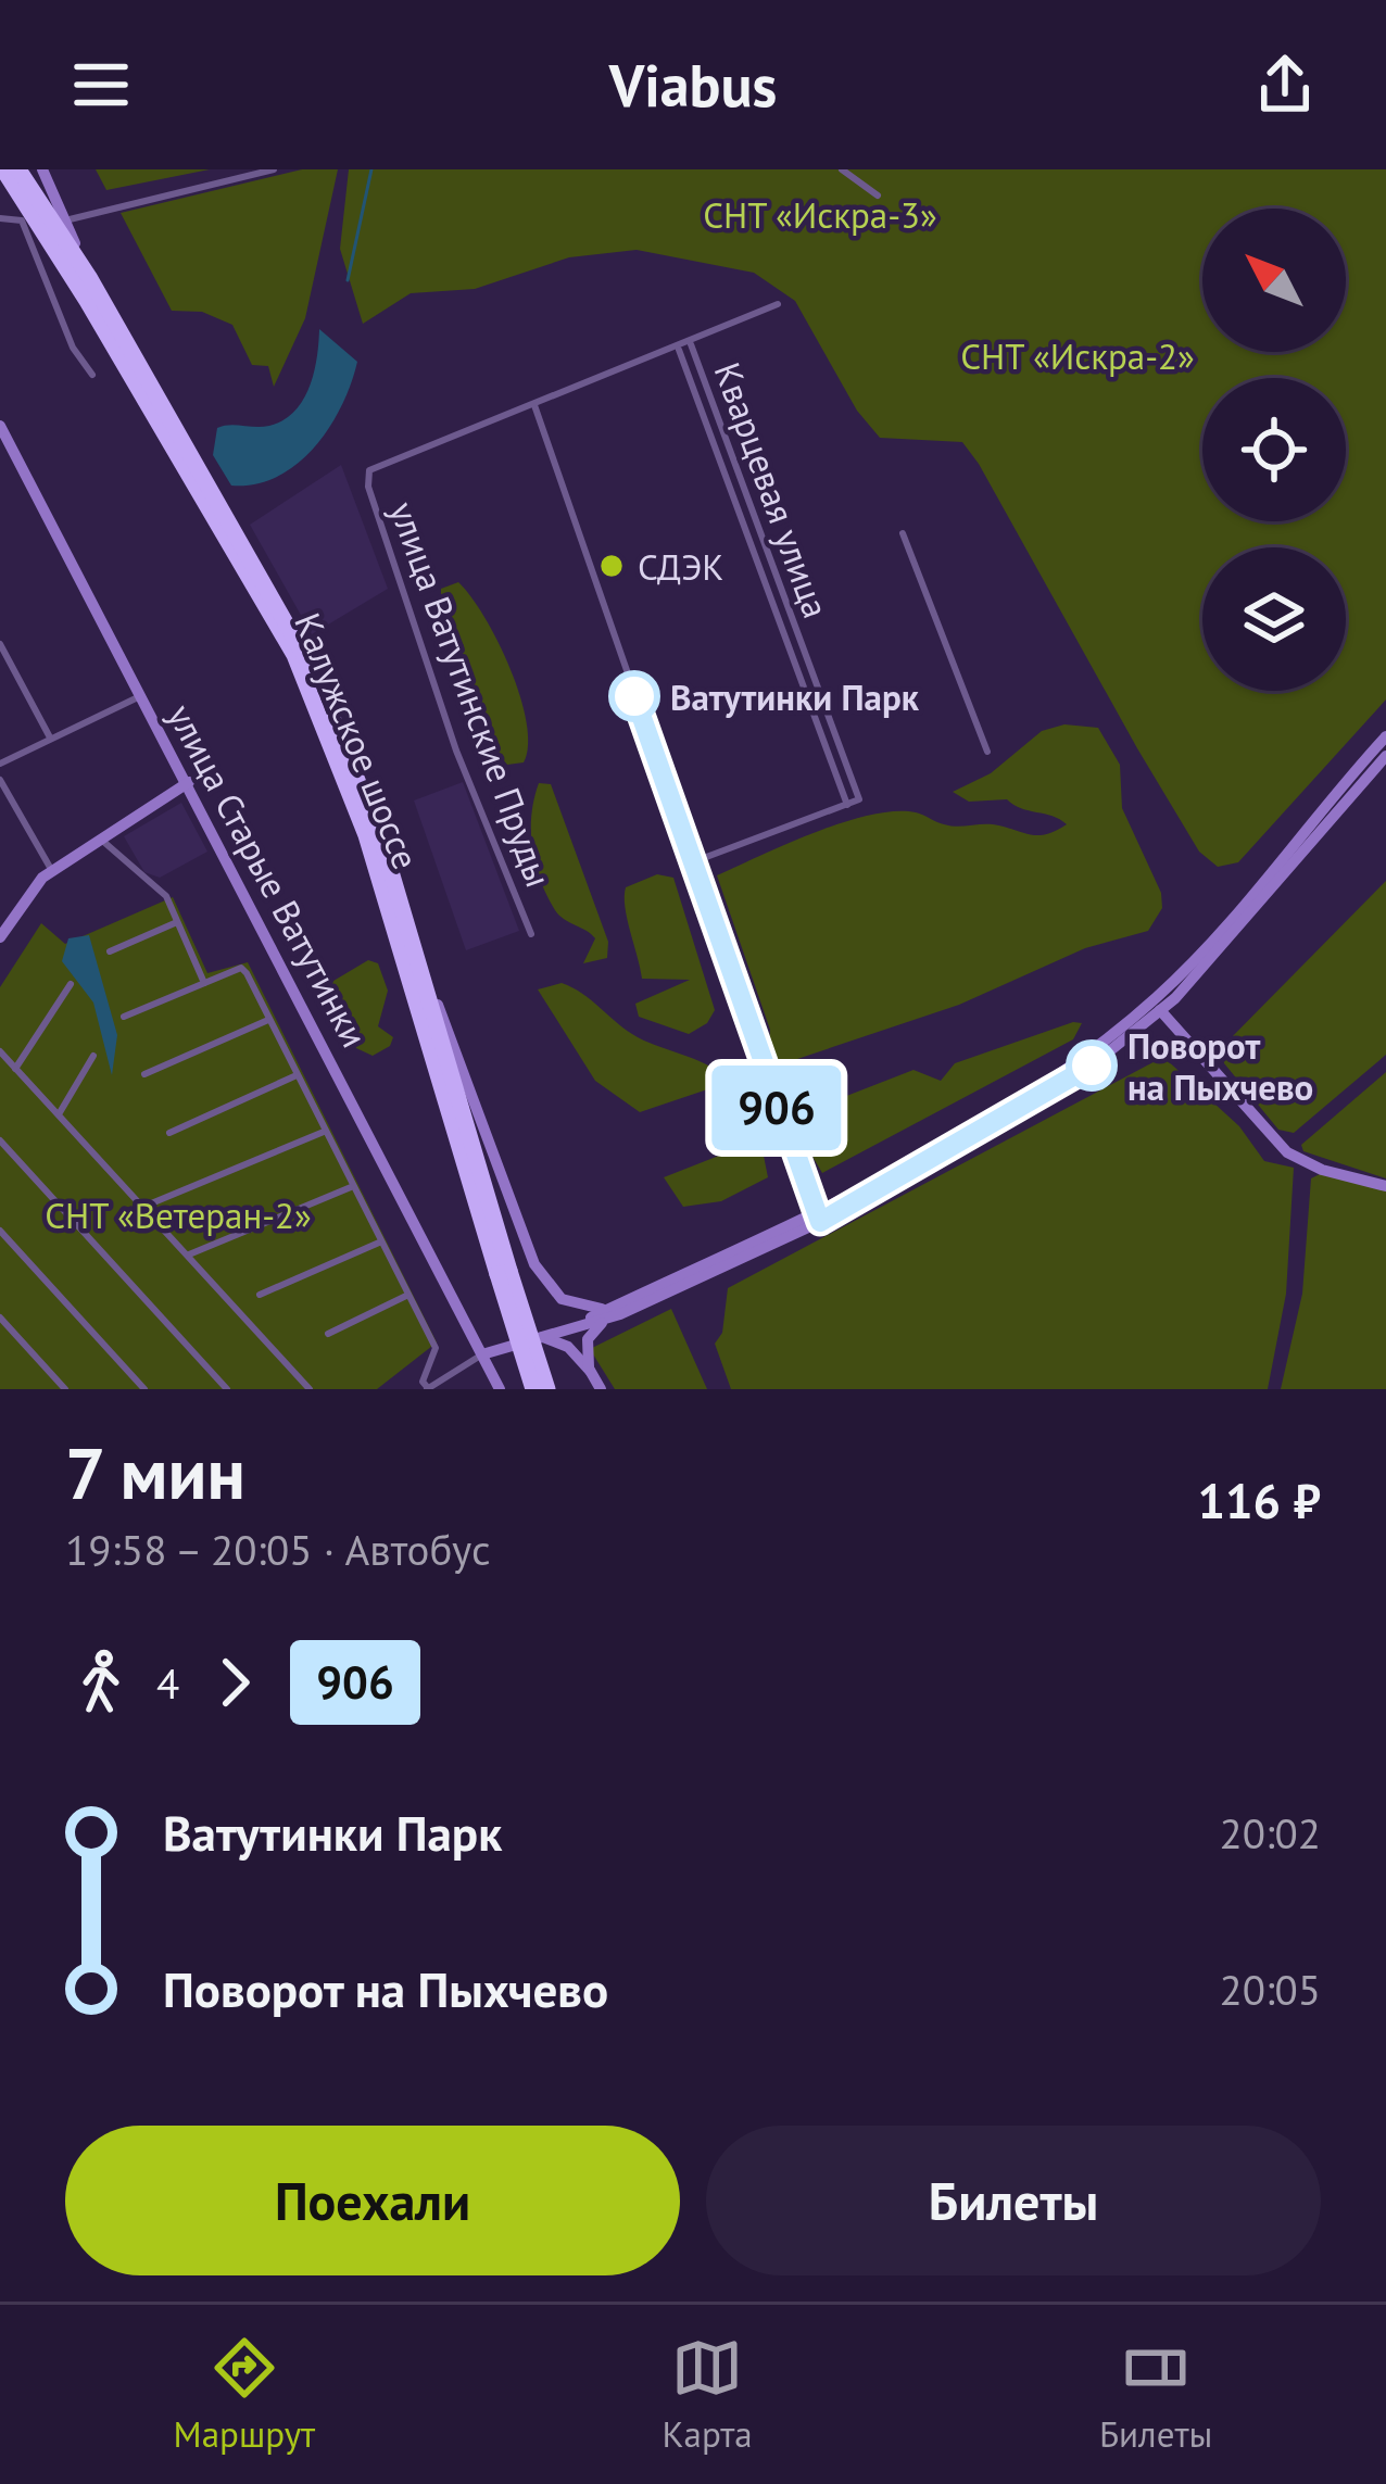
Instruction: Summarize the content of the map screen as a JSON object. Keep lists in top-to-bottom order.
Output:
{
  "streets": {
    "highway": ["Калужское шоссе"],
    "main road": ["улица Старые Ватутинки"],
    "street": ["Кварцевая улица", "улица Ватутинские Пруды"]
  },
  "parks": ["СНТ «Искра-3»", "СНТ «Искра-2»", "СНТ «Ветеран-2»"],
  "places": ["СДЭК", "Ватутинки Парк", "Поворот на Пыхчево"],
  "lines": ["bus line 906"],
  "north": "top left",
  "page": {
    "header": "Viabus",
    "on_map": "906",
    "heading": ["7 мин", "19:58 – 20:05 · Автобус", "116 ₽"],
    "legs": ["4", "906"],
    "list": [
      {
        "name": "Ватутинки Парк",
        "value": "20:02"
      },
      {
        "name": "Поворот на Пыхчево",
        "value": "20:05"
      }
    ],
    "buttons": ["Поехали", "Билеты"],
    "tabs": ["Маршрут", "Карта", "Билеты"]
  }
}
